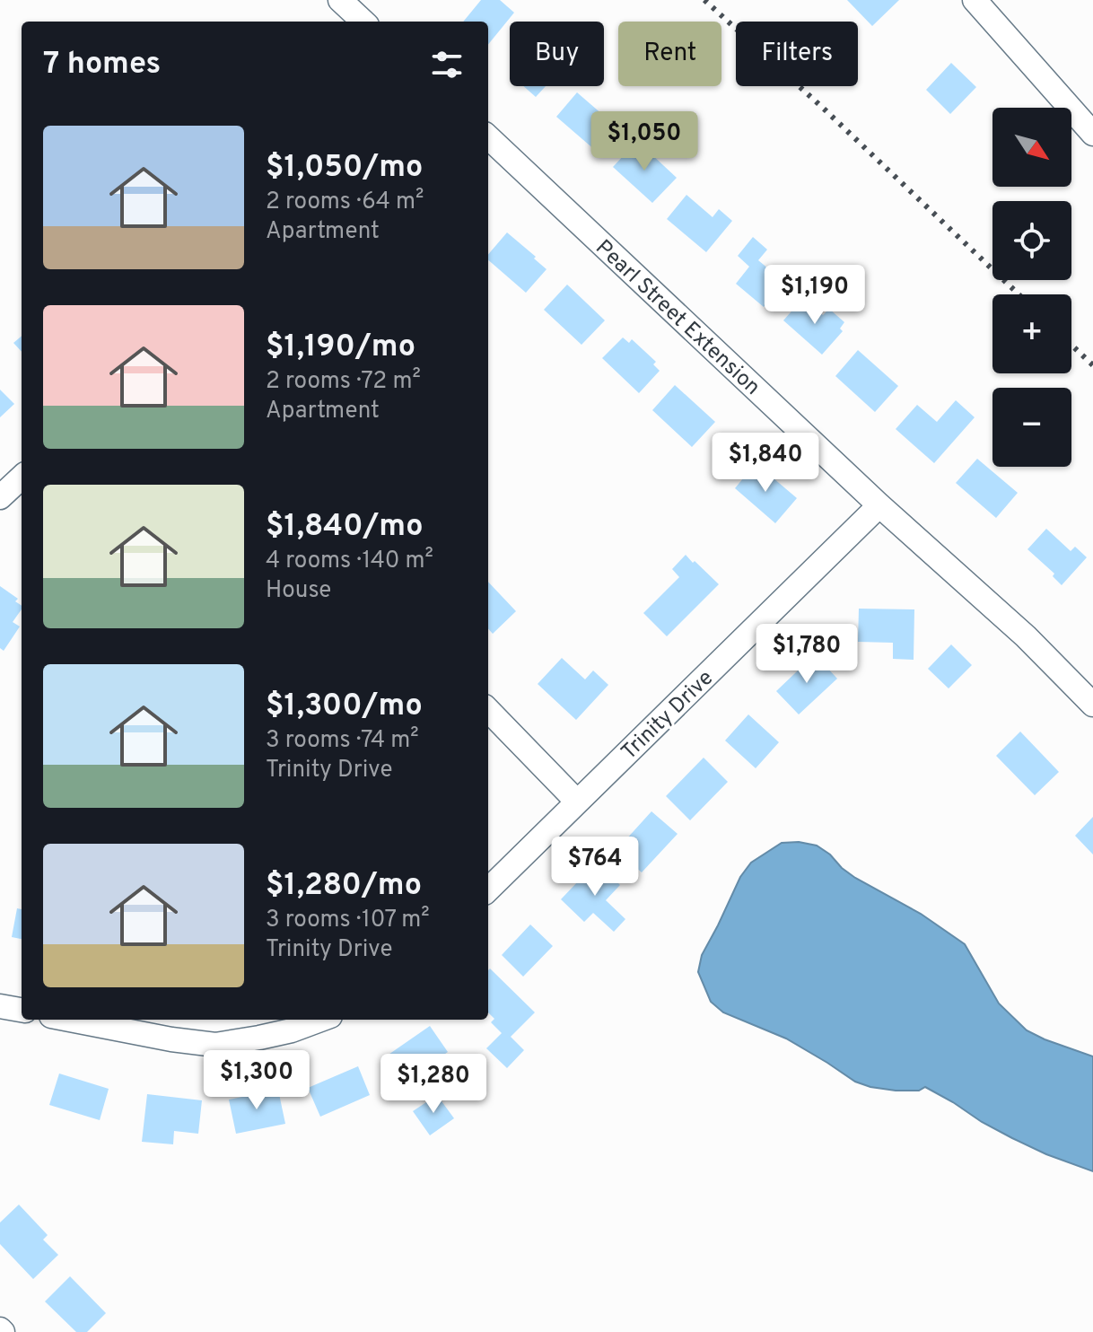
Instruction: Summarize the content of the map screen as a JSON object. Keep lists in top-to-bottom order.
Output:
{
  "streets": {
    "street": ["Pearl Street Extension", "Trinity Drive"]
  },
  "crossings": [
    ["Pearl Street Extension", "Trinity Drive"]
  ],
  "north": "bottom right",
  "page": {
    "chip": ["Buy", "Rent", "Filters"],
    "heading": "7 homes",
    "map_buttons": ["+", "−"],
    "list": [
      {
        "name": "$1,050/mo",
        "note": "2 rooms · 64 m² · Apartment"
      },
      {
        "name": "$1,190/mo",
        "note": "2 rooms · 72 m² · Apartment"
      },
      {
        "name": "$1,840/mo",
        "note": "4 rooms · 140 m² · House"
      },
      {
        "name": "$1,300/mo",
        "note": "3 rooms · 74 m² · Trinity Drive"
      },
      {
        "name": "$1,280/mo",
        "note": "3 rooms · 107 m² · Trinity Drive"
      }
    ],
    "price": [
      "$1,050",
      "$1,190",
      "$1,840",
      "$1,780",
      "$764",
      "$1,300",
      "$1,280"
    ]
  }
}
